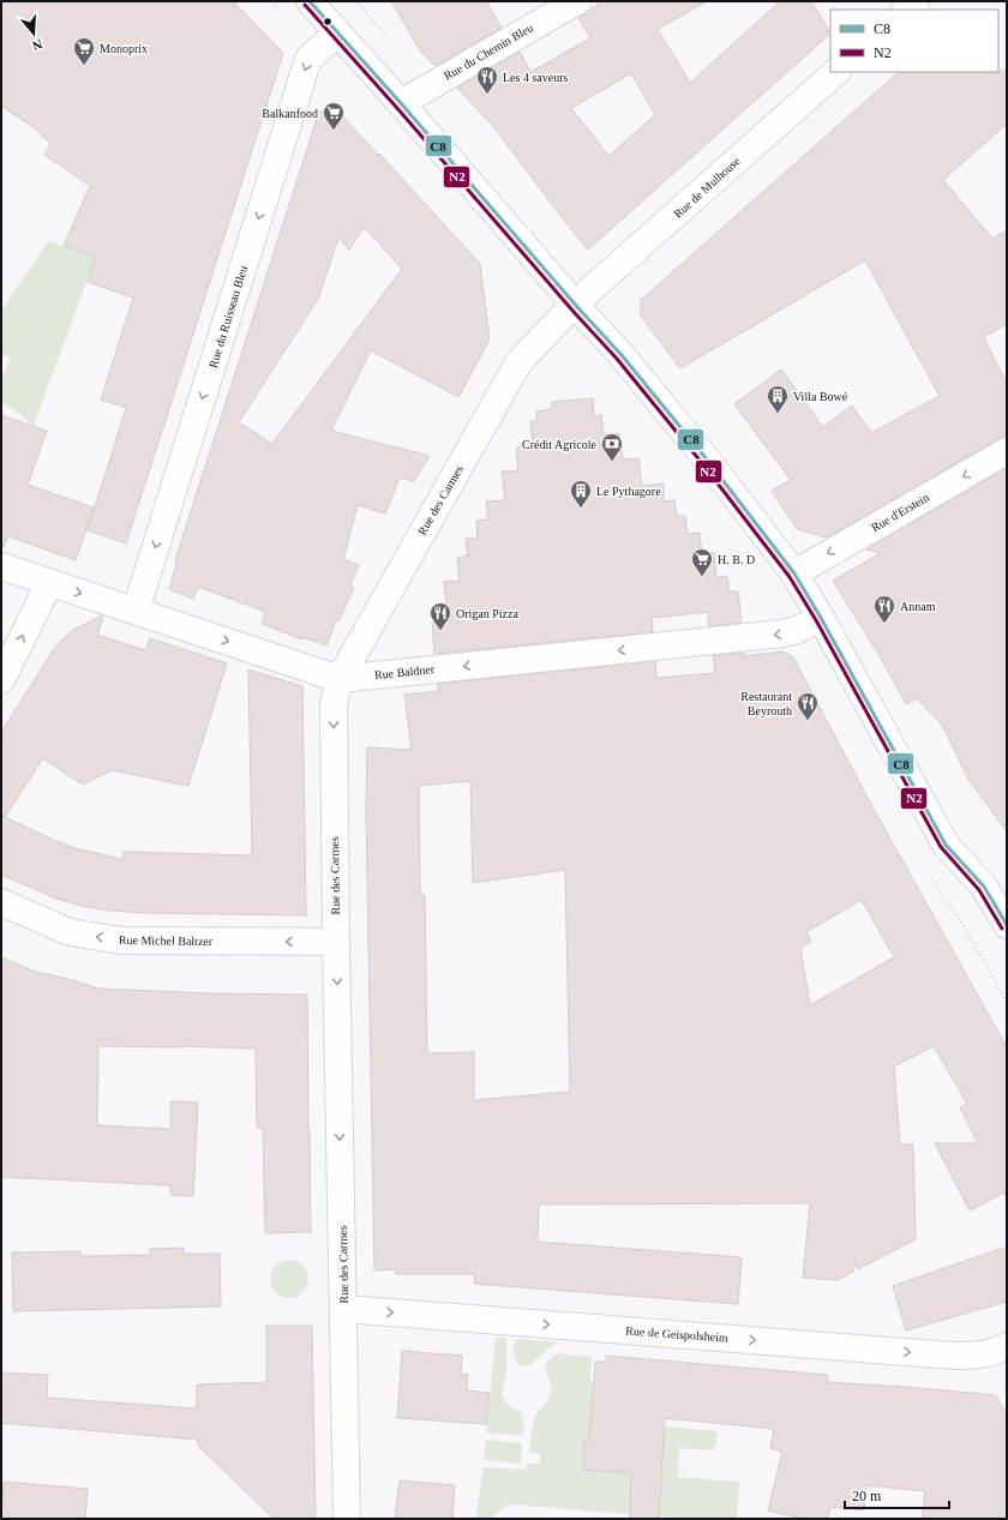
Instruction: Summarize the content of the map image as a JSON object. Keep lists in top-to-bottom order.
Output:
{
  "streets": {
    "street": [
      "Rue du Chemin Bleu",
      "Rue de Mulhouse",
      "Rue du Ruisseau Bleu",
      "Rue des Carmes",
      "Rue d'Erstein",
      "Rue Baldner",
      "Rue Michel Baltzer",
      "Rue de Geispolsheim"
    ]
  },
  "crossings": [
    ["Rue de Mulhouse", "Rue des Carmes"],
    ["Rue du Ruisseau Bleu", "Rue Baldner"],
    ["Rue des Carmes", "Rue Baldner"],
    ["Rue des Carmes", "Rue Michel Baltzer"],
    ["Rue des Carmes", "Rue de Geispolsheim"]
  ],
  "one_way": [
    "Rue du Ruisseau Bleu",
    "Rue des Carmes",
    "Rue d'Erstein",
    "Rue Michel Baltzer",
    "Rue de Geispolsheim"
  ],
  "places": {
    "supermarket": ["Monoprix", "Balkanfood", "H. B. D"],
    "restaurant": [
      "Les 4 saveurs",
      "Annam",
      "Origan Pizza",
      "Restaurant Beyrouth"
    ],
    "building": ["Villa Bowé", "Le Pythagore"],
    "bank": ["Crédit Agricole"]
  },
  "lines": ["transit line C8", "transit line N2"],
  "legend": ["C8", "N2"],
  "scale_bar": "20 m",
  "north": "bottom"
}
